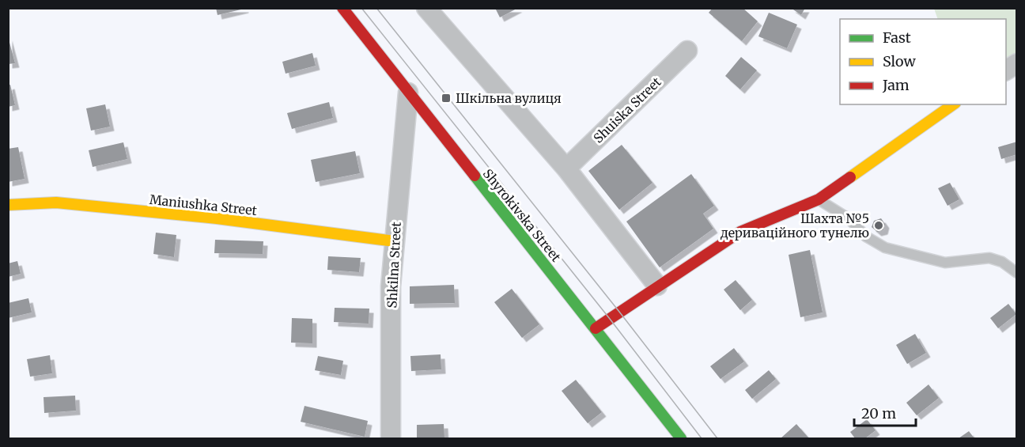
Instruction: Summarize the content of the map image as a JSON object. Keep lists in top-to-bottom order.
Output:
{
  "streets": {
    "street": [
      "Shuiska Street",
      "Maniushka Street",
      "Shyrokivska Street",
      "Shkilna Street"
    ]
  },
  "crossings": [
    ["Maniushka Street", "Shkilna Street"],
    ["Shyrokivska Street", "Shkilna Street"]
  ],
  "places": {
    "transit": ["Шкільна вулиця"],
    "other": ["Шахта №5 дериваційного тунелю"]
  },
  "legend": ["Fast", "Slow", "Jam"],
  "scale_bar": "20 m"
}
